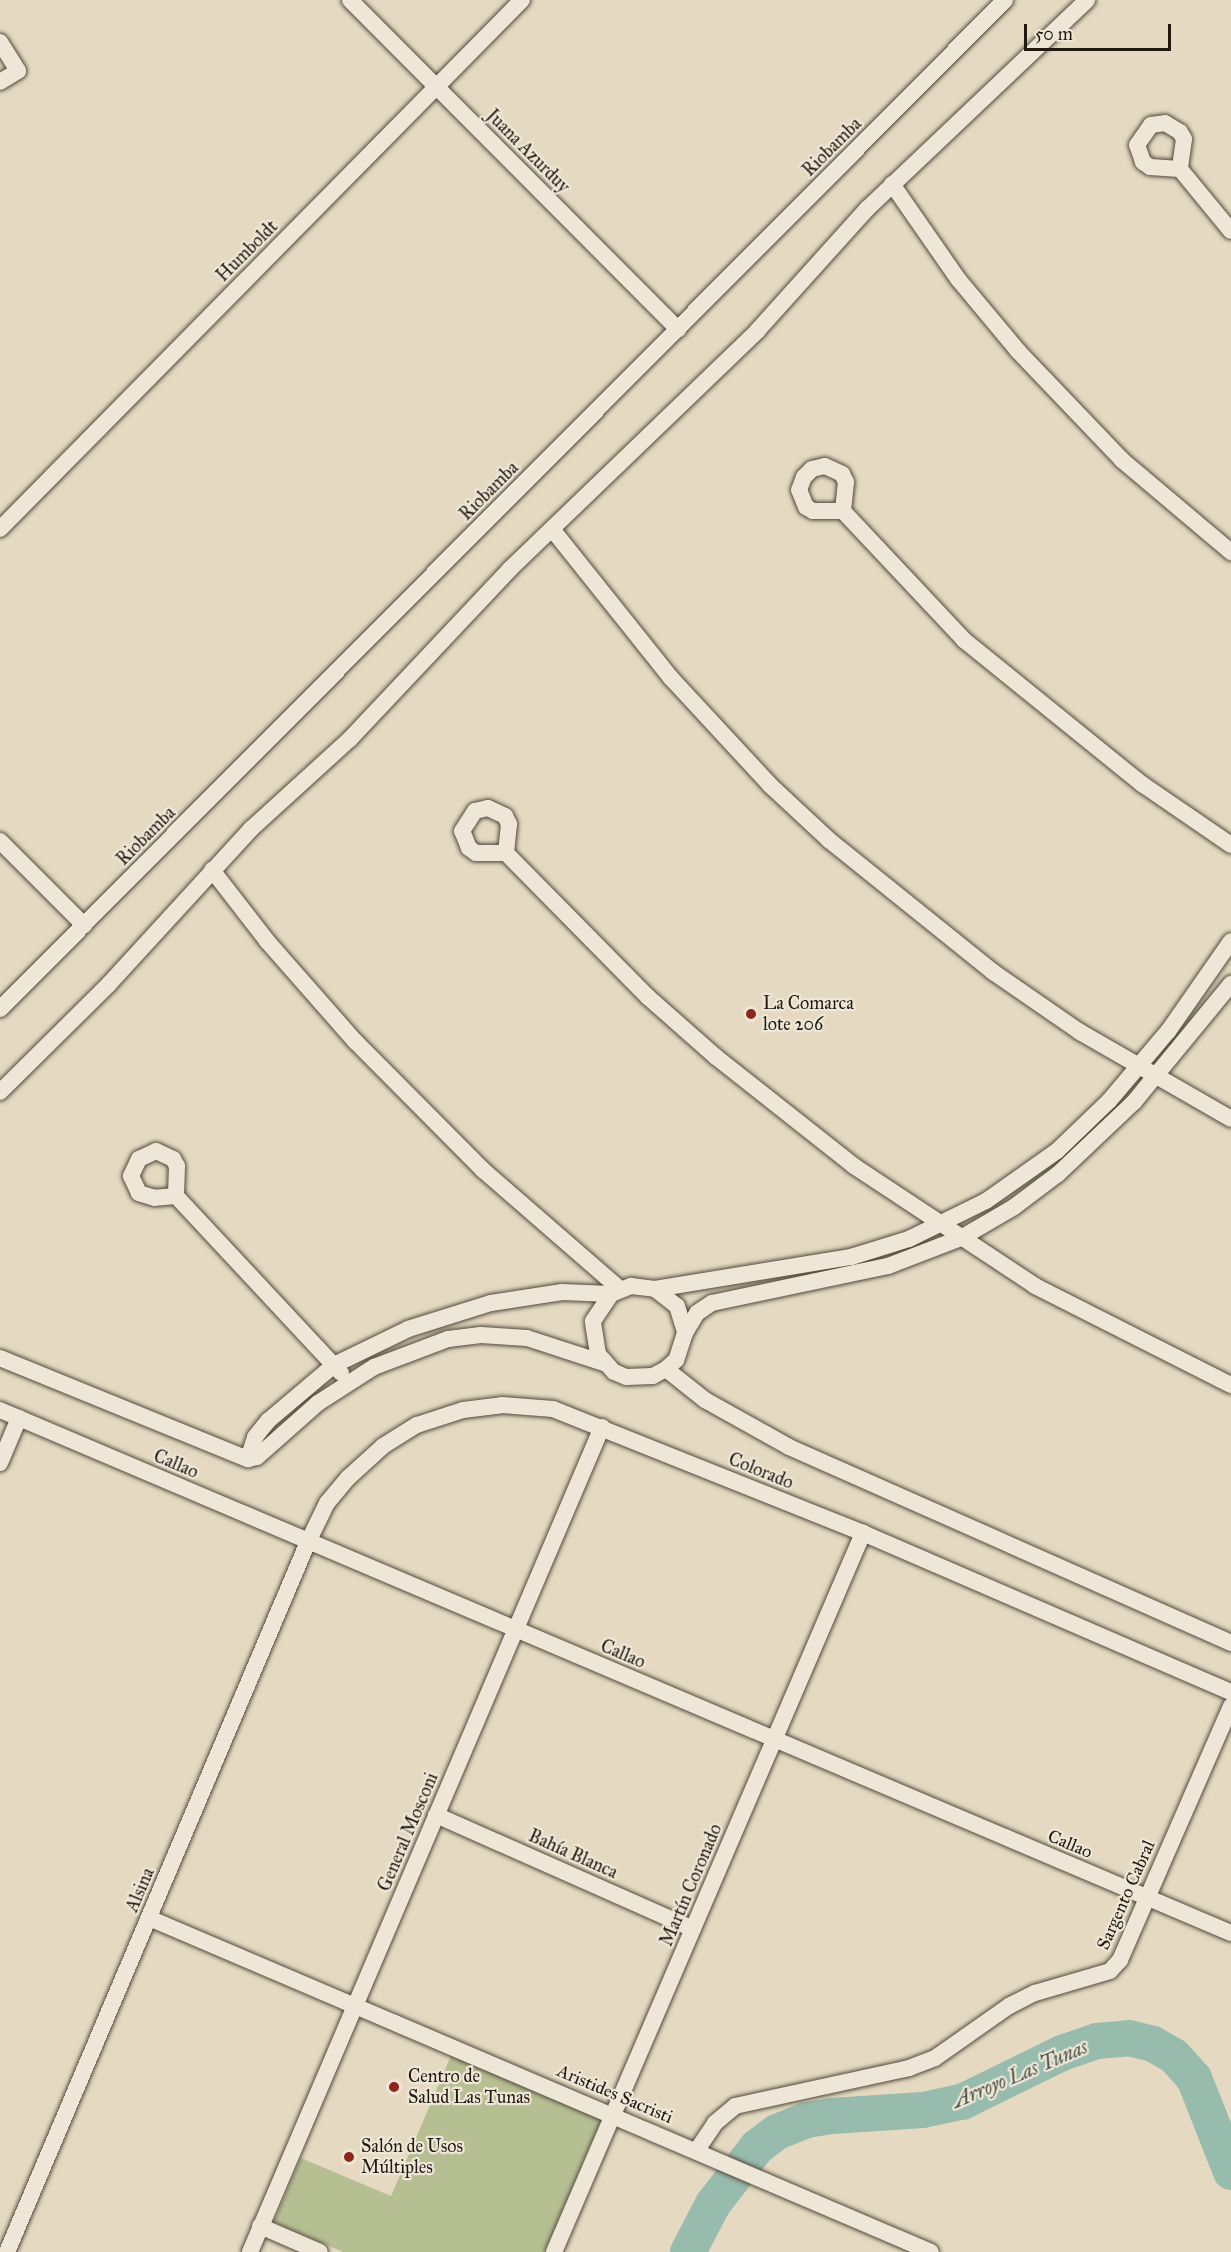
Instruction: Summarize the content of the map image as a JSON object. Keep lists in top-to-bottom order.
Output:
{
  "streets": {
    "street": [
      "Riobamba",
      "Juana Azurduy",
      "Humboldt",
      "Callao",
      "Colorado",
      "General Mosconi",
      "Bahía Blanca",
      "Martín Coronado",
      "Alsina",
      "Sargento Cabral",
      "Aristides Sacristi"
    ]
  },
  "crossings": [
    ["Riobamba", "Juana Azurduy"],
    ["Juana Azurduy", "Humboldt"],
    ["Callao", "Colorado"],
    ["Callao", "General Mosconi"],
    ["Callao", "Martín Coronado"],
    ["Callao", "Alsina"],
    ["Callao", "Sargento Cabral"],
    ["Colorado", "General Mosconi"],
    ["Colorado", "Martín Coronado"],
    ["Colorado", "Alsina"],
    ["General Mosconi", "Bahía Blanca"],
    ["General Mosconi", "Aristides Sacristi"],
    ["Bahía Blanca", "Martín Coronado"],
    ["Martín Coronado", "Aristides Sacristi"],
    ["Alsina", "Aristides Sacristi"],
    ["Sargento Cabral", "Aristides Sacristi"]
  ],
  "water": ["Arroyo Las Tunas"],
  "places": ["La Comarca lote 206", "Centro de Salud Las Tunas", "Salón de Usos Múltiples"],
  "scale_bar": "50 m"
}
